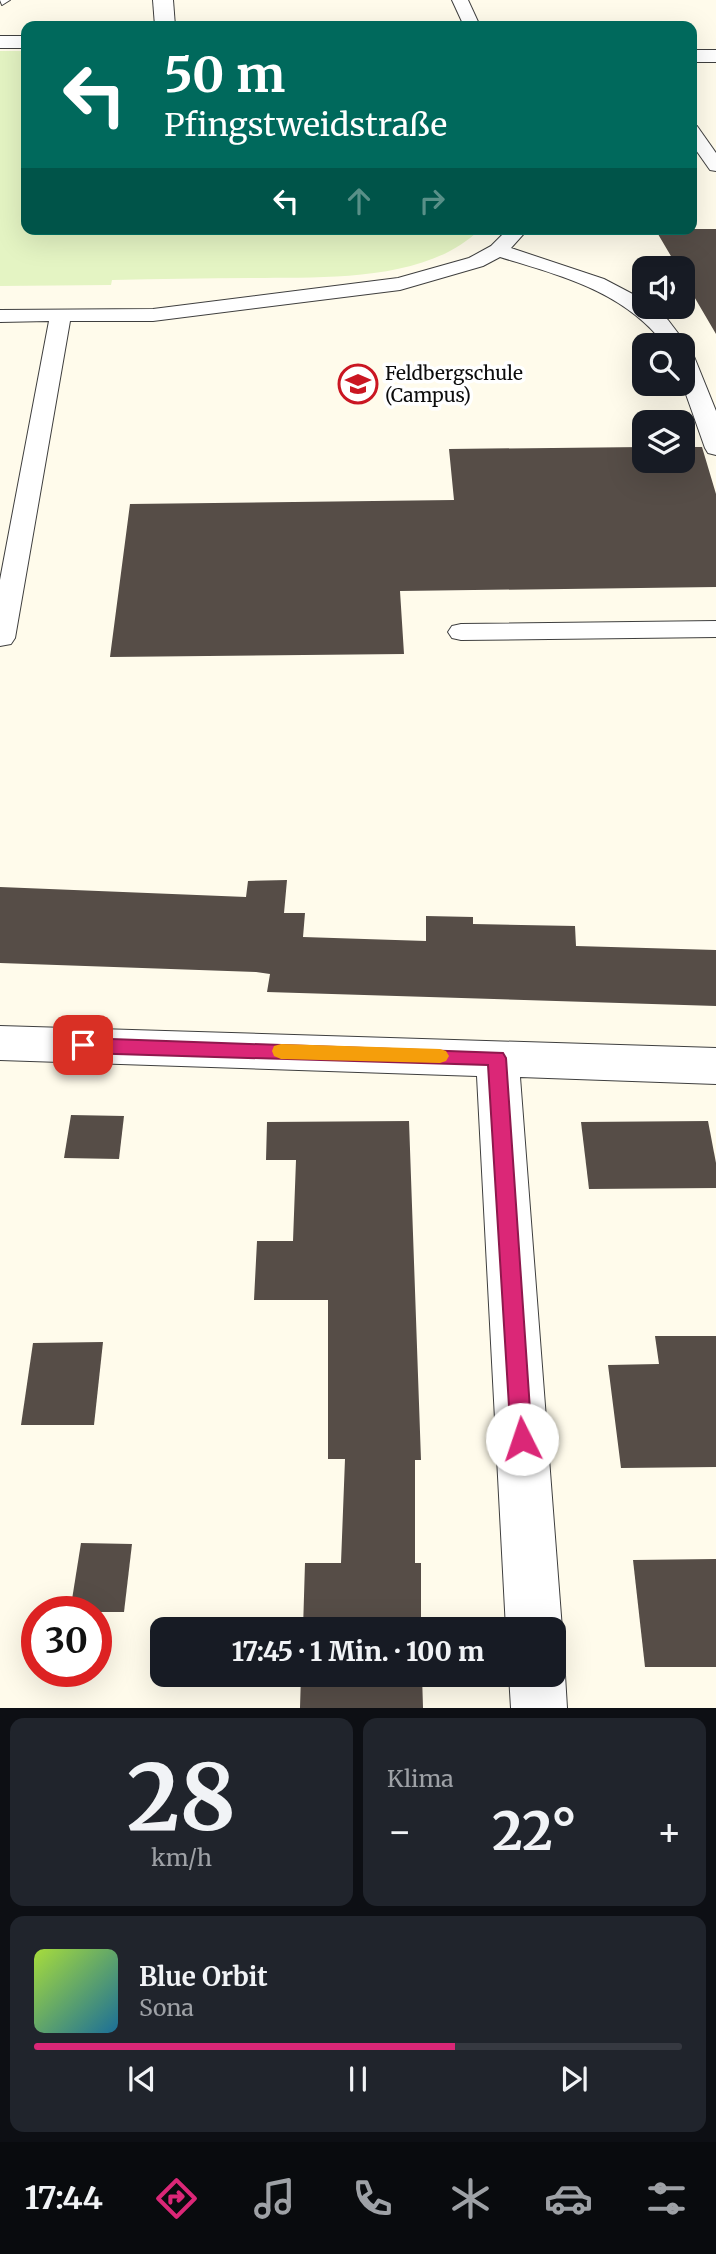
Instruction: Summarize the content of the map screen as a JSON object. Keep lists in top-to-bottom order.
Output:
{
  "places": {
    "school or university": ["Feldbergschule (Campus)"]
  },
  "page": {
    "turn": ["50 m", "Pfingstweidstraße"],
    "limit": "30",
    "trip": "17:45 · 1 Min. · 100 m",
    "tile": [
      ["28", "km/h"],
      "Klima"
    ],
    "heat": ["−", "22°", "+"],
    "song": ["Blue Orbit", "Sona"],
    "tabs": "17:44"
  }
}
